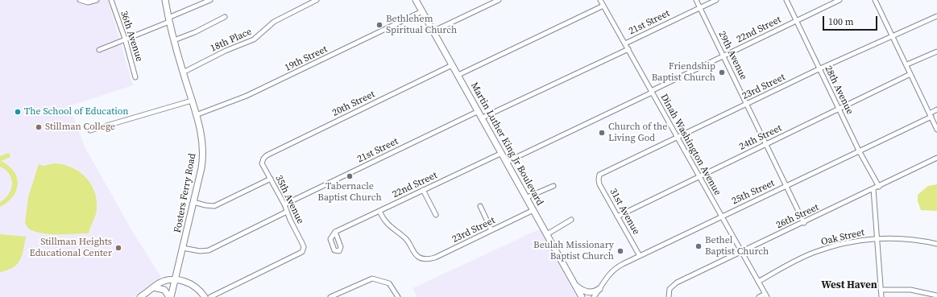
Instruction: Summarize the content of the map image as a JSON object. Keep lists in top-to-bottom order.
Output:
{
  "streets": {
    "street": [
      "21st Street",
      "22nd Street",
      "36th Avenue",
      "18th Place",
      "29th Avenue",
      "19th Street",
      "23rd Street",
      "28th Avenue",
      "20th Street",
      "24th Street",
      "Martin Luther King Jr Boulevard",
      "Dinah Washington Avenue",
      "25th Street",
      "Fosters Ferry Road",
      "35th Avenue",
      "31st Avenue",
      "26th Street",
      "Oak Street"
    ]
  },
  "crossings": [
    ["21st Street", "29th Avenue"],
    ["21st Street", "Martin Luther King Jr Boulevard"],
    ["21st Street", "Dinah Washington Avenue"],
    ["21st Street", "35th Avenue"],
    ["22nd Street", "29th Avenue"],
    ["22nd Street", "23rd Street"],
    ["22nd Street", "28th Avenue"],
    ["22nd Street", "Martin Luther King Jr Boulevard"],
    ["22nd Street", "Dinah Washington Avenue"],
    ["18th Place", "Fosters Ferry Road"],
    ["29th Avenue", "23rd Street"],
    ["29th Avenue", "24th Street"],
    ["29th Avenue", "25th Street"],
    ["29th Avenue", "26th Street"],
    ["19th Street", "Martin Luther King Jr Boulevard"],
    ["19th Street", "Fosters Ferry Road"],
    ["23rd Street", "28th Avenue"],
    ["23rd Street", "Martin Luther King Jr Boulevard"],
    ["23rd Street", "Dinah Washington Avenue"],
    ["23rd Street", "31st Avenue"],
    ["28th Avenue", "24th Street"],
    ["28th Avenue", "25th Street"],
    ["28th Avenue", "26th Street"],
    ["20th Street", "Martin Luther King Jr Boulevard"],
    ["20th Street", "35th Avenue"],
    ["24th Street", "Dinah Washington Avenue"],
    ["24th Street", "31st Avenue"],
    ["Dinah Washington Avenue", "25th Street"],
    ["Dinah Washington Avenue", "26th Street"],
    ["Dinah Washington Avenue", "Oak Street"],
    ["25th Street", "31st Avenue"]
  ],
  "districts": ["West Haven"],
  "places": [
    "Bethlehem Spiritual Church",
    "Friendship Baptist Church",
    "The School of Education",
    "Stillman College",
    "Church of the Living God",
    "Tabernacle Baptist Church",
    "Bethel Baptist Church",
    "Stillman Heights Educational Center",
    "Beulah Missionary Baptist Church"
  ],
  "scale_bar": "100 m"
}
